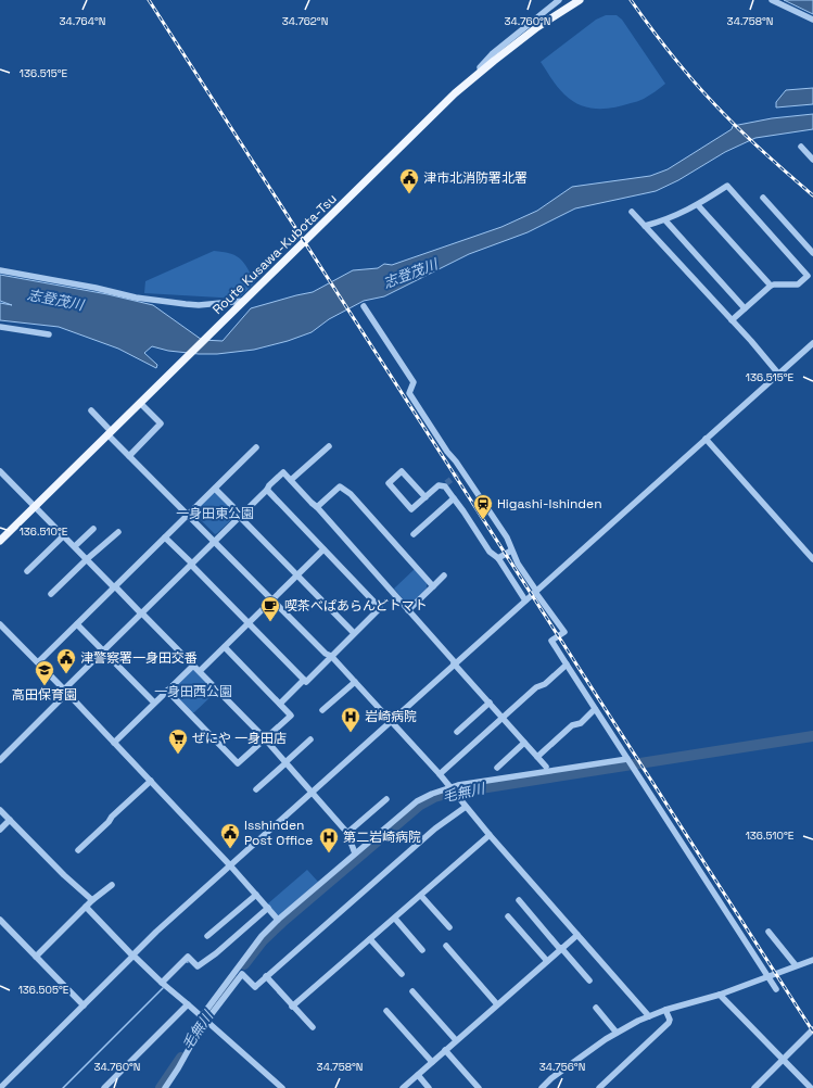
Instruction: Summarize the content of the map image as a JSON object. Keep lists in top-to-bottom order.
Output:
{
  "streets": {
    "main road": ["Route Kusawa-Kubota-Tsu"]
  },
  "water": ["志登茂川", "毛無川"],
  "parks": ["一身田東公園", "一身田西公園"],
  "places": {
    "public building": ["津市北消防署北署", "津警察署一身田交番", "Isshinden Post Office"],
    "station": ["Higashi-Ishinden"],
    "cafe": ["喫茶べぱあらんどトマト"],
    "school or university": ["高田保育園"],
    "hospital": ["岩崎病院", "第二岩崎病院"],
    "supermarket": ["ぜにや 一身田店"]
  },
  "coordinates": [
    "34.760°N",
    "34.758°N",
    "34.764°N",
    "34.762°N",
    "136.515°E",
    "136.510°E",
    "136.505°E",
    "34.756°N"
  ]
}
